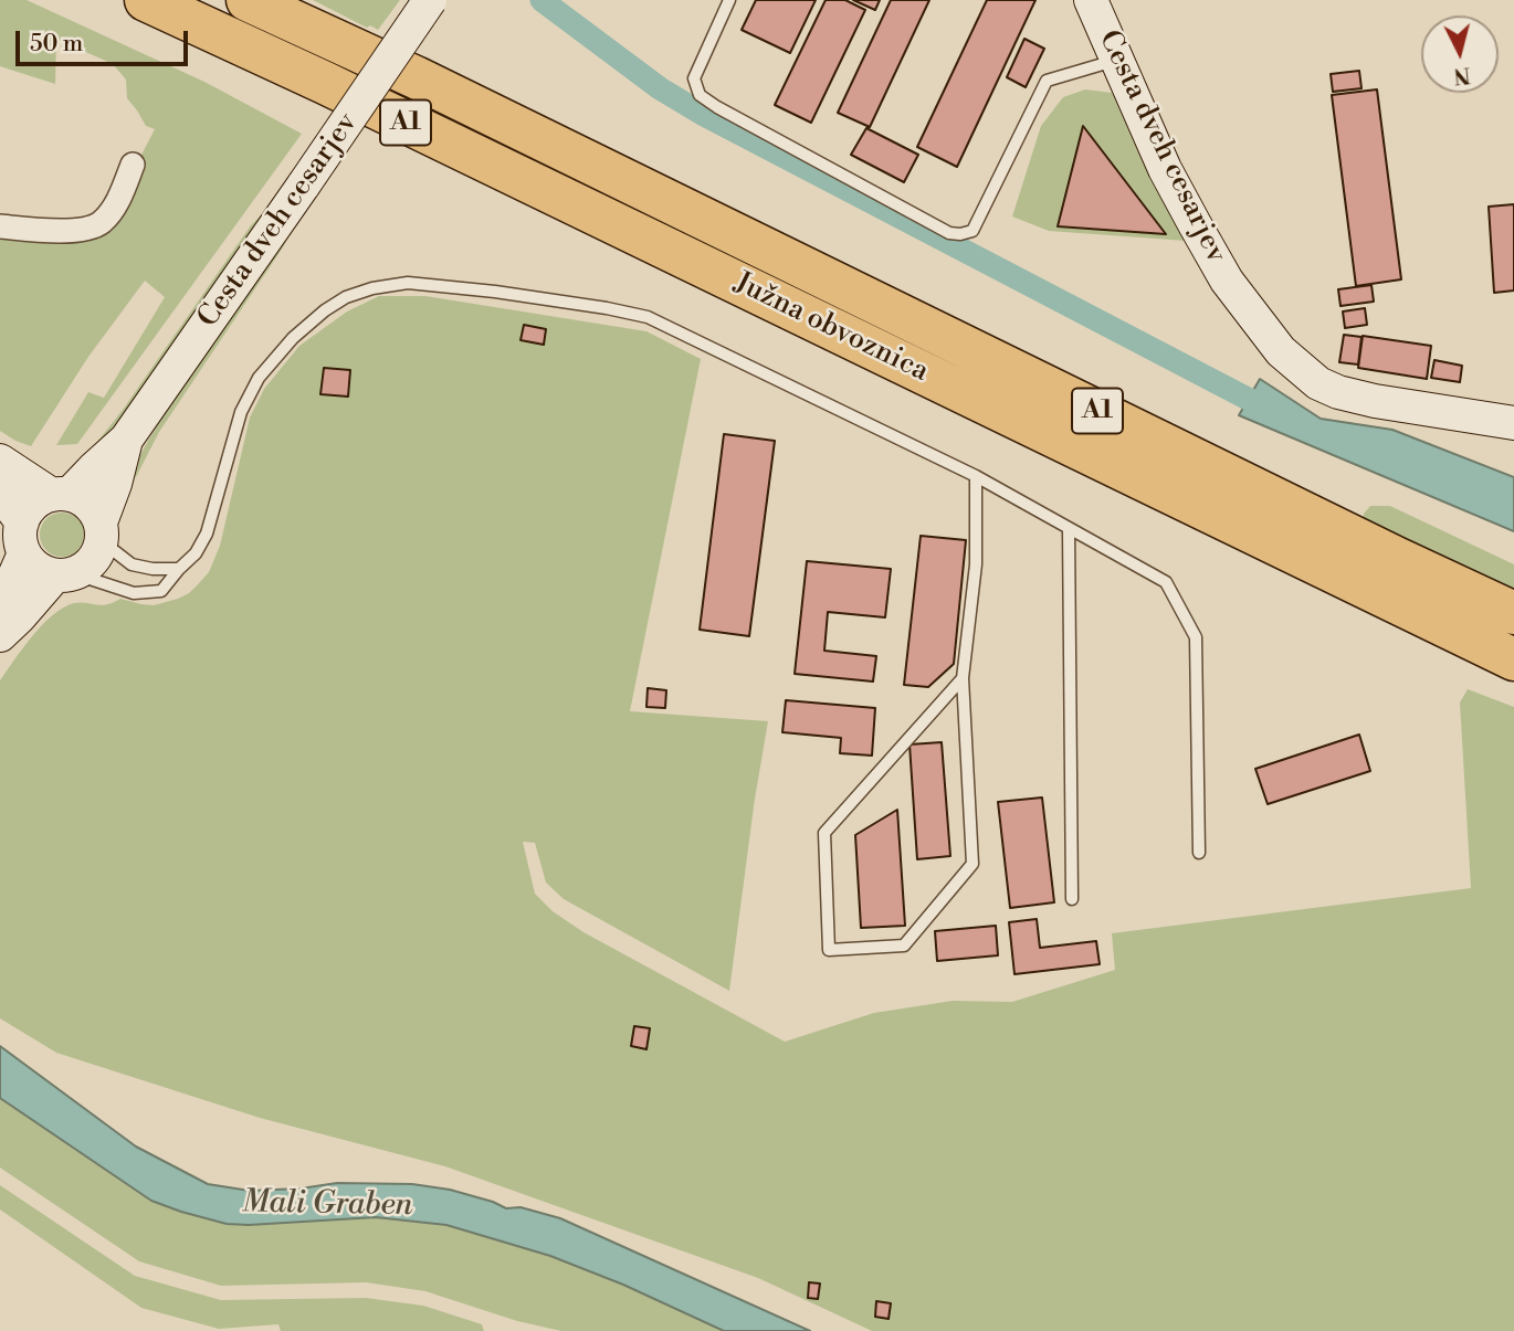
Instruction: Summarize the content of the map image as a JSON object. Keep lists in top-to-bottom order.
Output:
{
  "streets": {
    "highway": ["A1", "Južna obvoznica"],
    "street": ["Cesta dveh cesarjev"]
  },
  "water": ["Mali Graben"],
  "scale_bar": "50 m",
  "north": "bottom"
}
